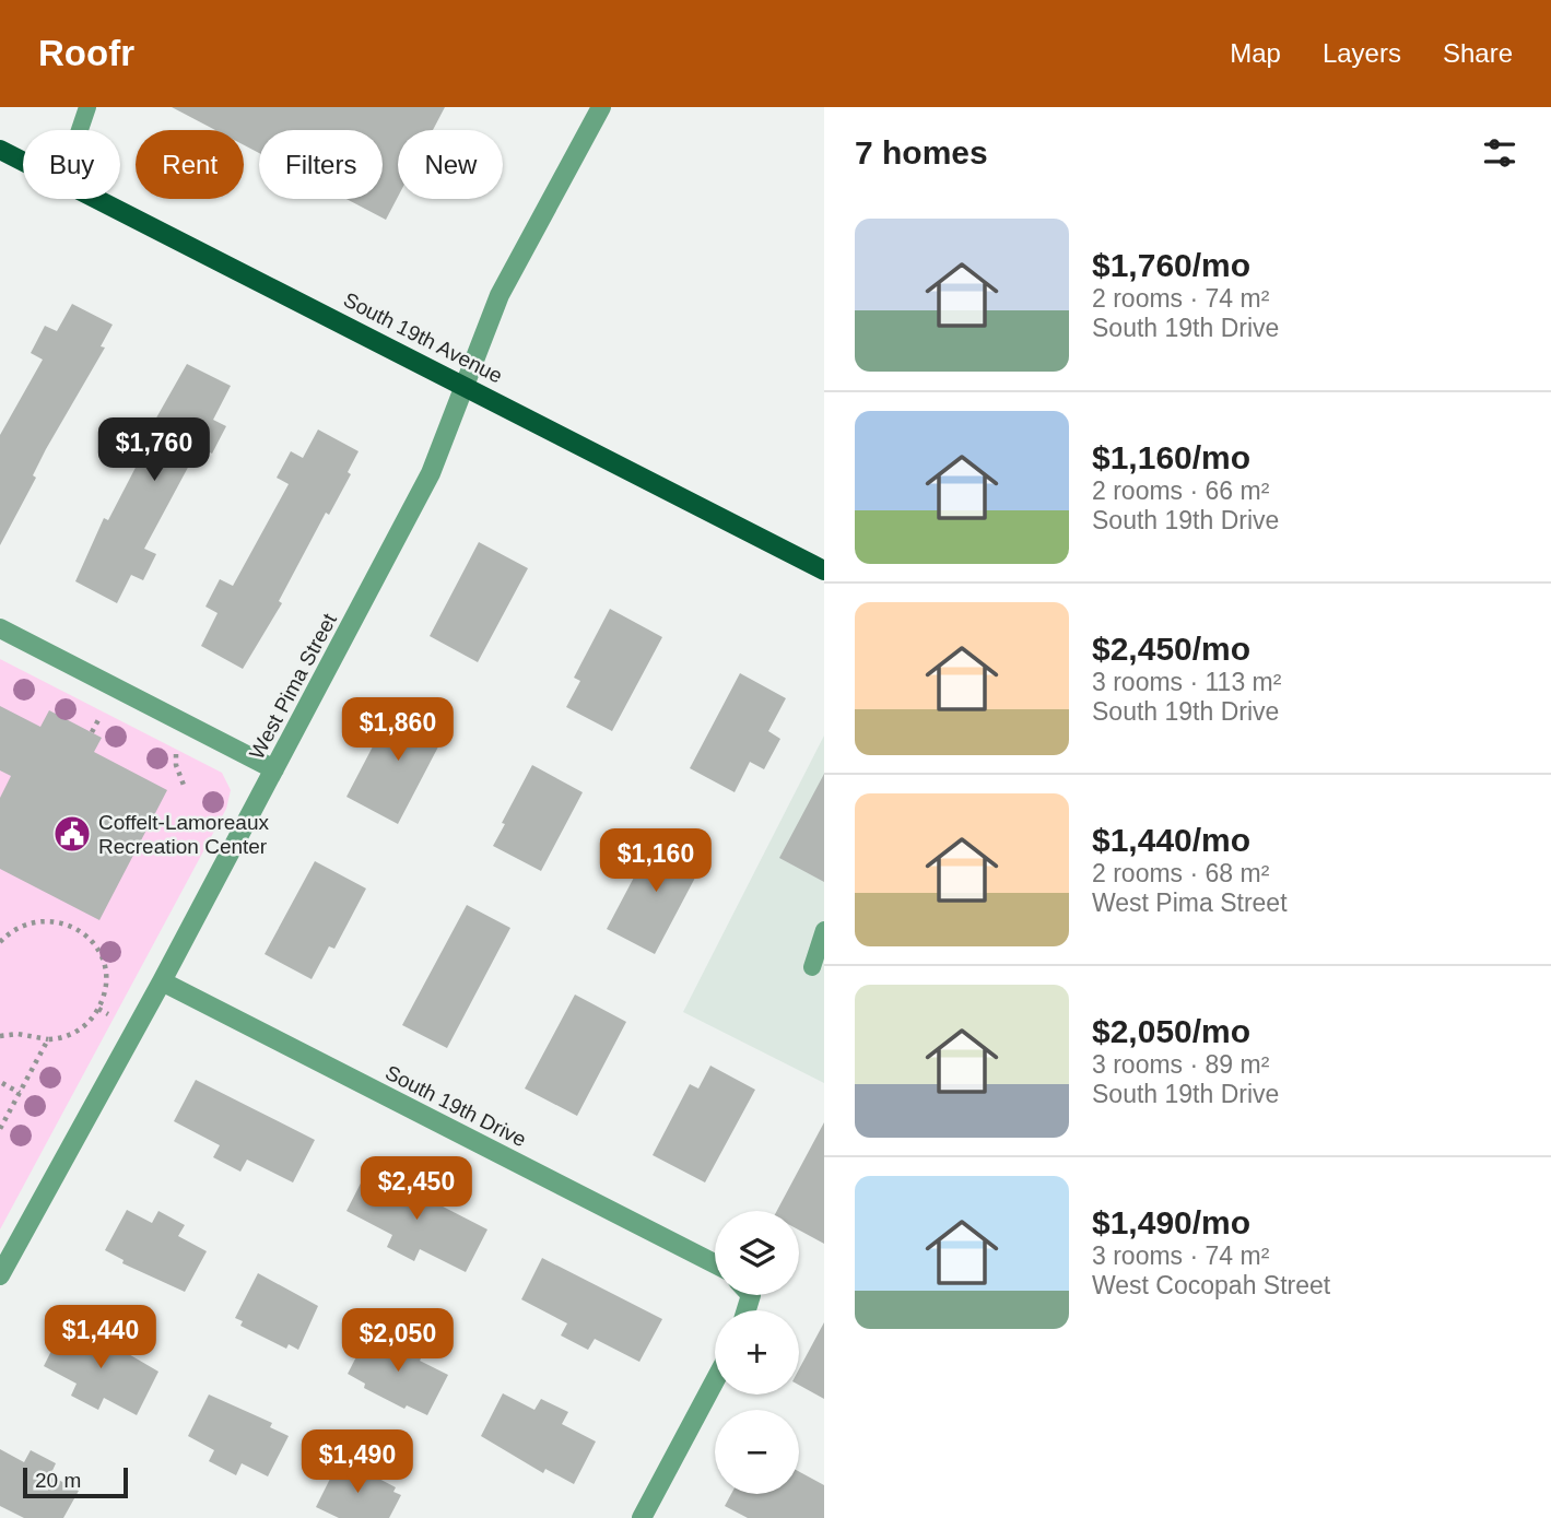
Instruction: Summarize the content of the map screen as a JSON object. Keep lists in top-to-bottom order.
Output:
{
  "streets": {
    "main road": ["South 19th Avenue"],
    "street": ["West Pima Street", "South 19th Drive"]
  },
  "crossings": [
    ["South 19th Avenue", "West Pima Street"],
    ["West Pima Street", "South 19th Drive"]
  ],
  "places": {
    "public building": ["Coffelt-Lamoreaux Recreation Center"]
  },
  "scale_bar": "20 m",
  "page": {
    "header": "Roofr",
    "nav": ["Map", "Layers", "Share"],
    "heading": "7 homes",
    "chip": [
      "Buy",
      "Rent",
      "Filters",
      "New"
    ],
    "list": [
      {
        "name": "$1,760/mo",
        "note": "2 rooms · 74 m² · South 19th Drive"
      },
      {
        "name": "$1,160/mo",
        "note": "2 rooms · 66 m² · South 19th Drive"
      },
      {
        "name": "$2,450/mo",
        "note": "3 rooms · 113 m² · South 19th Drive"
      },
      {
        "name": "$1,440/mo",
        "note": "2 rooms · 68 m² · West Pima Street"
      },
      {
        "name": "$2,050/mo",
        "note": "3 rooms · 89 m² · South 19th Drive"
      },
      {
        "name": "$1,490/mo",
        "note": "3 rooms · 74 m² · West Cocopah Street"
      }
    ],
    "price": [
      "$1,760",
      "$1,860",
      "$1,160",
      "$2,450",
      "$1,440",
      "$2,050",
      "$1,490"
    ],
    "map_buttons": ["+", "−"],
    "scale": "20 m"
  }
}
